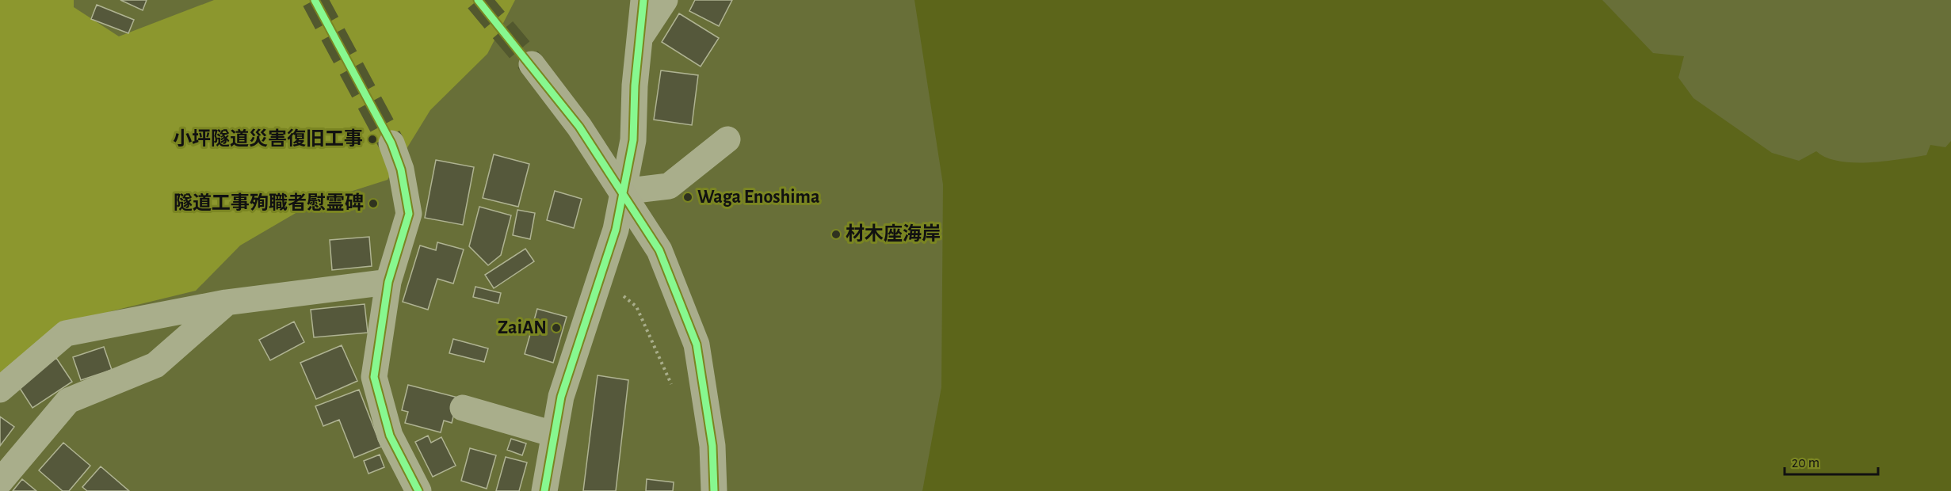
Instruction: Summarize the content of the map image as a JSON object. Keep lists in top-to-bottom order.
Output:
{
  "places": [
    "小坪隧道災害復旧工事",
    "Waga Enoshima",
    "隧道工事殉職者慰霊碑",
    "材木座海岸",
    "ZaiAN"
  ],
  "scale_bar": "20 m"
}
